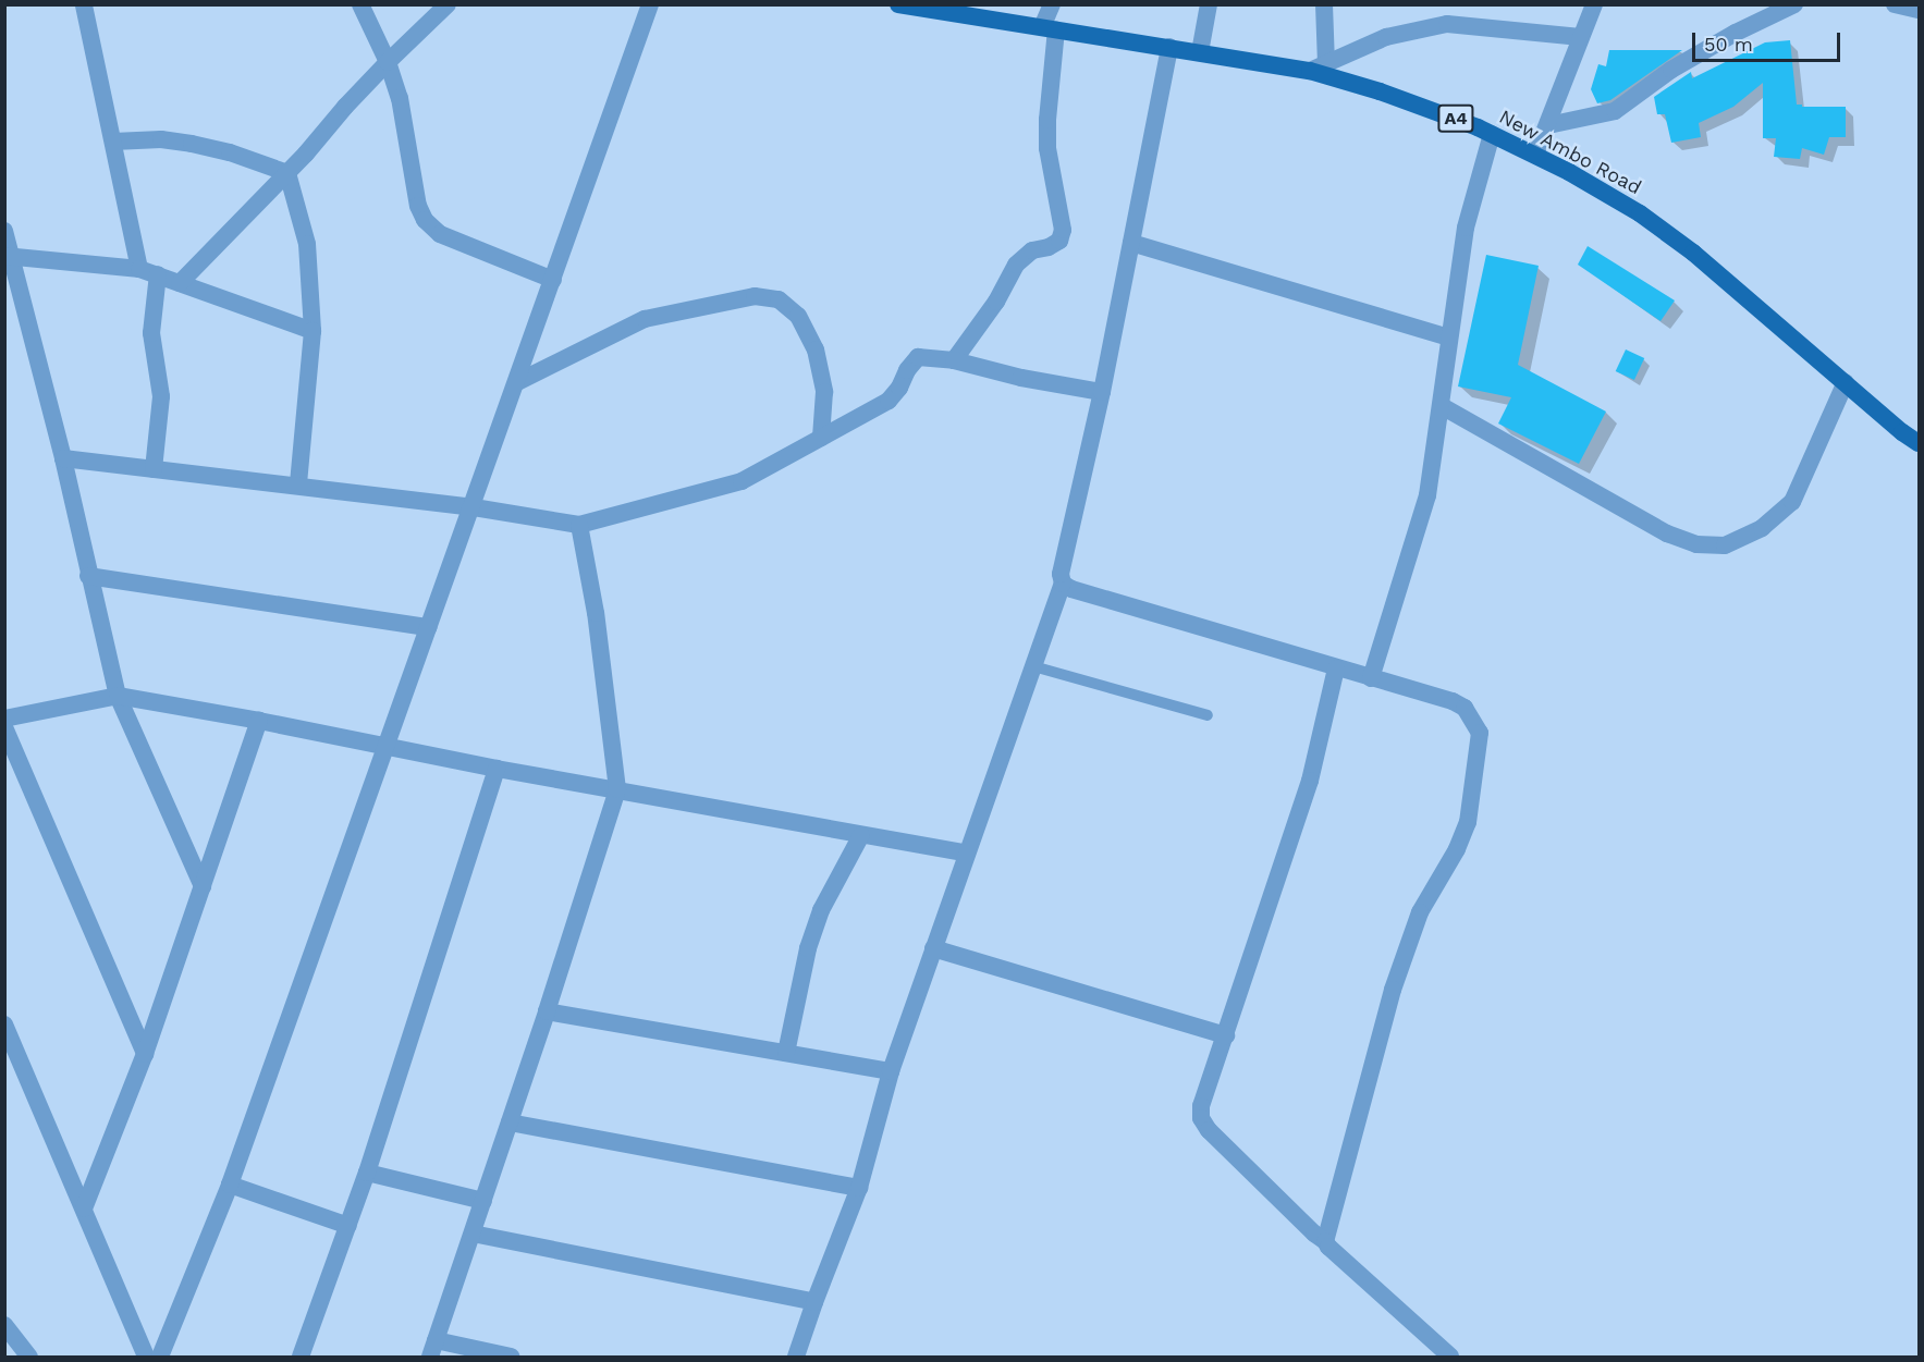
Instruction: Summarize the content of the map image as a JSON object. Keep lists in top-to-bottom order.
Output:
{
  "streets": {
    "main road": ["A4", "New Ambo Road"]
  },
  "scale_bar": "50 m"
}
